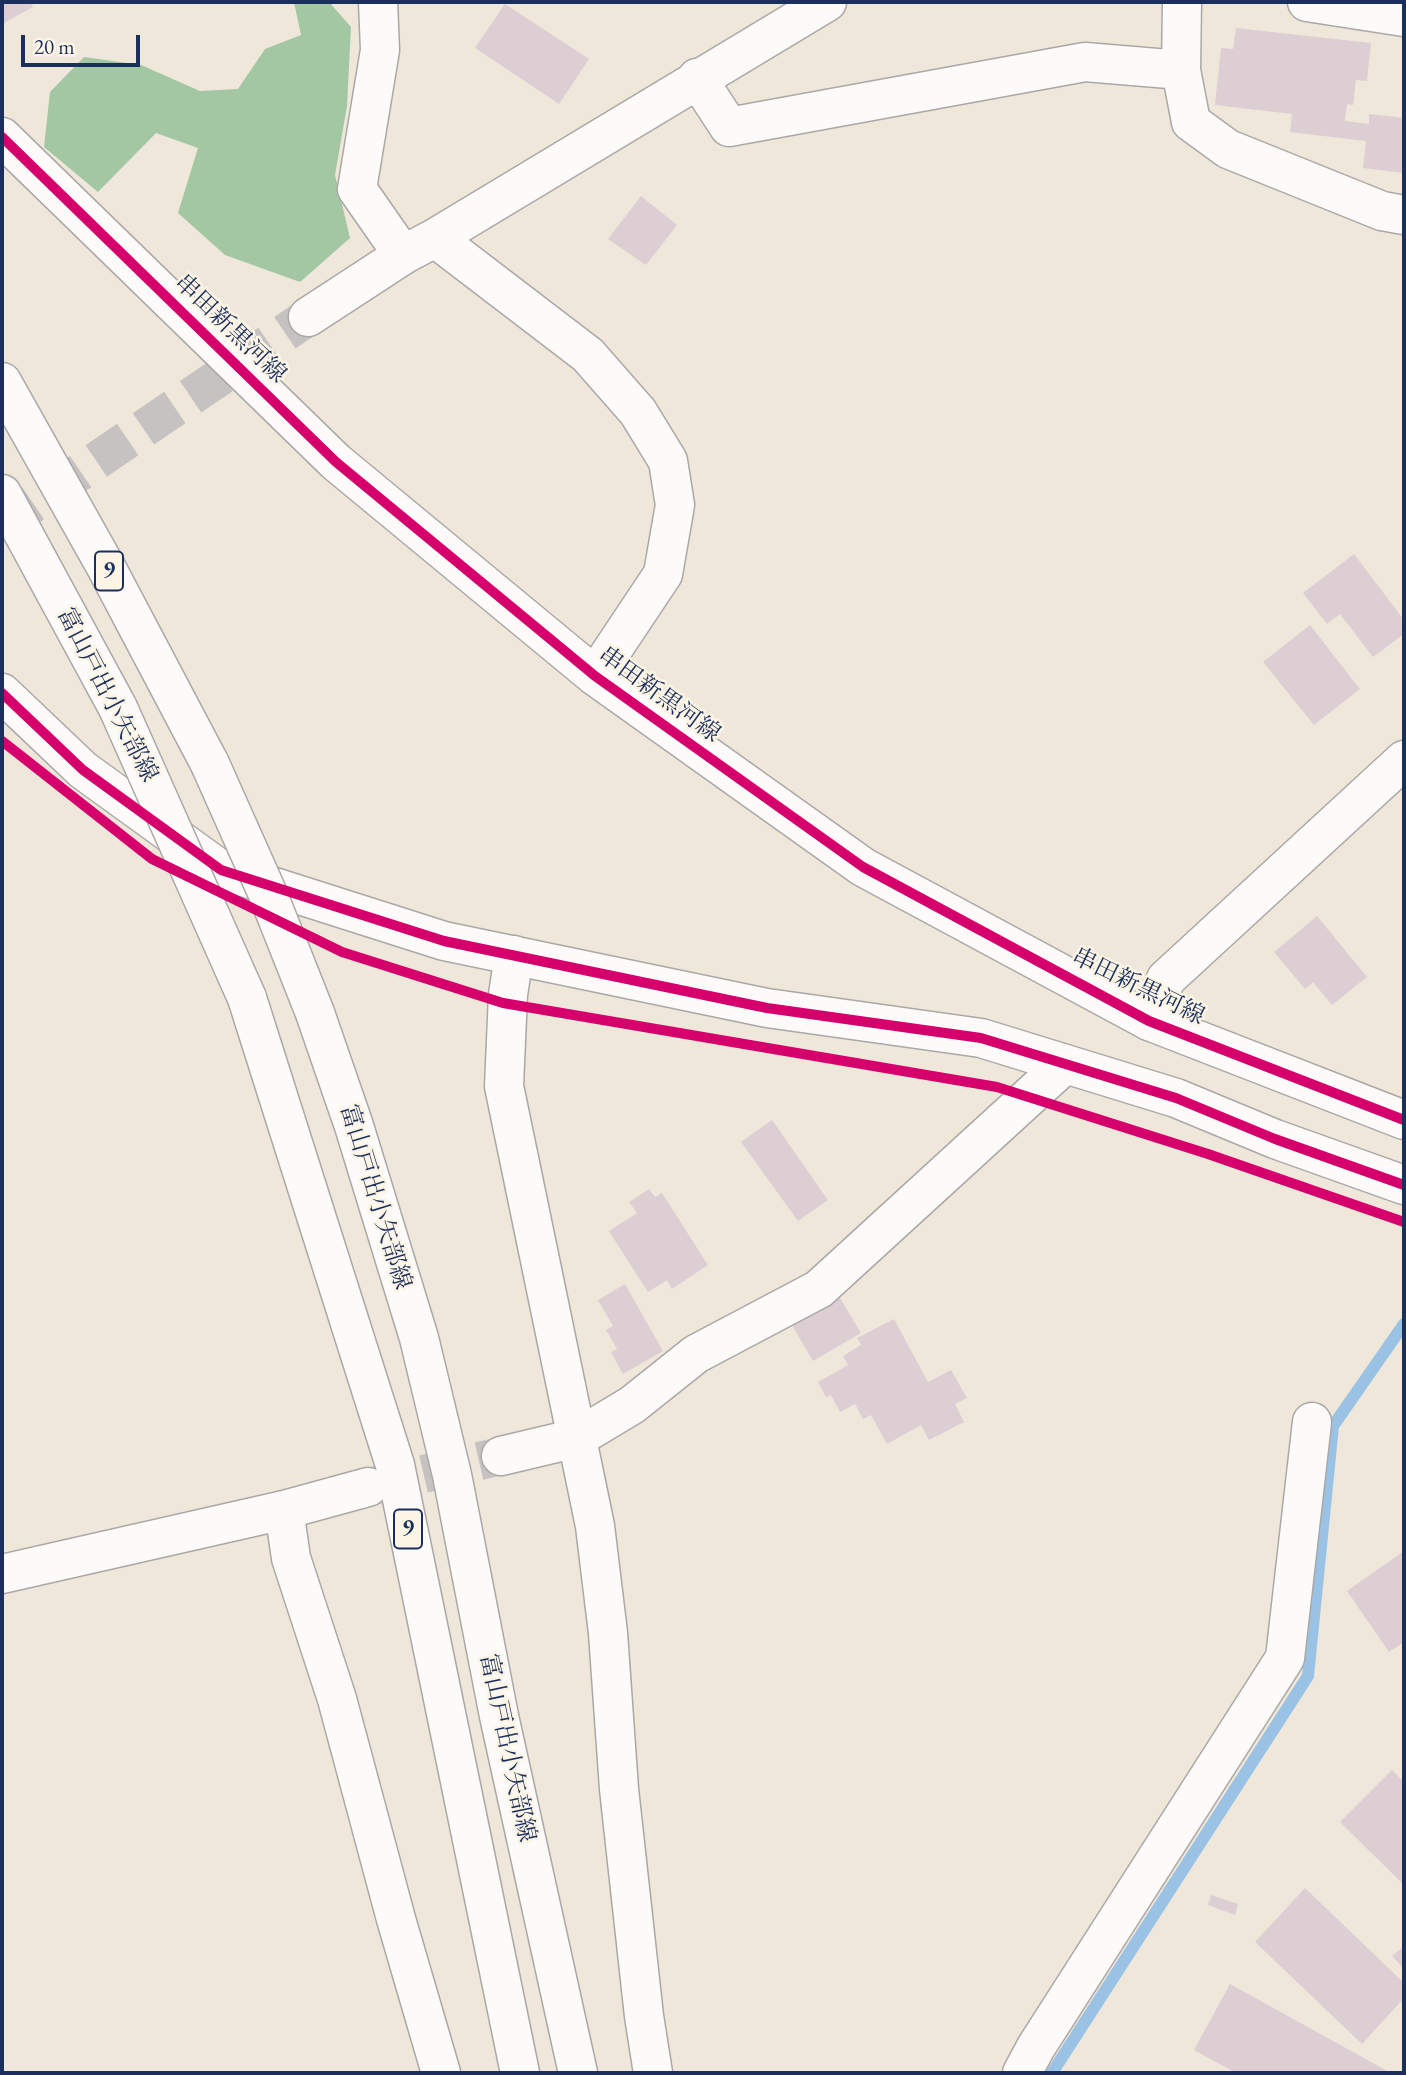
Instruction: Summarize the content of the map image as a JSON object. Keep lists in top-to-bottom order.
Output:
{
  "streets": {
    "main road": ["串田新黒河線", "9", "富山戸出小矢部線"]
  },
  "scale_bar": "20 m"
}
